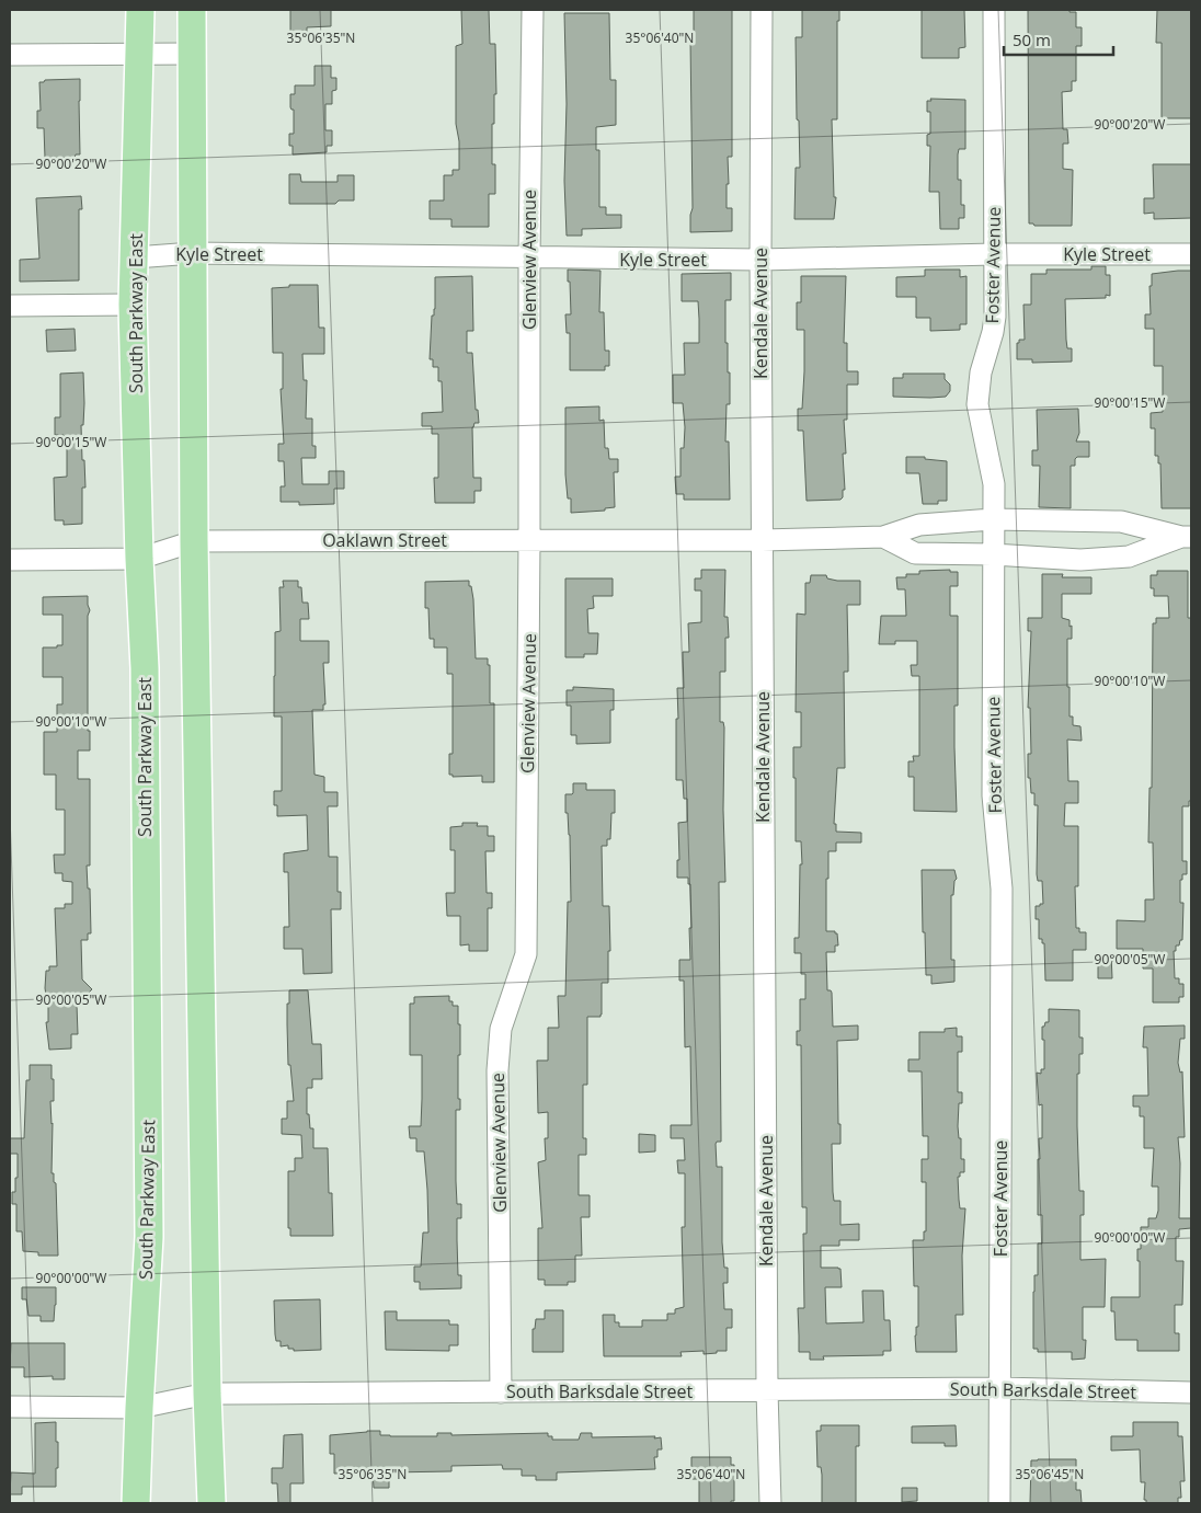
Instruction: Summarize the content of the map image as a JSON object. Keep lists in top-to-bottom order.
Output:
{
  "streets": {
    "main road": ["South Parkway East"],
    "street": [
      "Kyle Street",
      "Glenview Avenue",
      "Foster Avenue",
      "Kendale Avenue",
      "Oaklawn Street",
      "South Barksdale Street"
    ]
  },
  "crossings": [
    ["Kyle Street", "Glenview Avenue"],
    ["Kyle Street", "Foster Avenue"],
    ["Kyle Street", "South Parkway East"],
    ["Kyle Street", "Kendale Avenue"],
    ["Glenview Avenue", "Oaklawn Street"],
    ["Glenview Avenue", "South Barksdale Street"],
    ["Foster Avenue", "South Barksdale Street"],
    ["South Parkway East", "Oaklawn Street"],
    ["South Parkway East", "South Barksdale Street"],
    ["Kendale Avenue", "Oaklawn Street"],
    ["Kendale Avenue", "South Barksdale Street"]
  ],
  "scale_bar": "50 m",
  "coordinates": [
    "35°06'35\"N",
    "35°06'40\"N",
    "90°00'20\"W",
    "90°00'15\"W",
    "90°00'10\"W",
    "90°00'05\"W",
    "90°00'00\"W",
    "35°06'45\"N"
  ]
}
